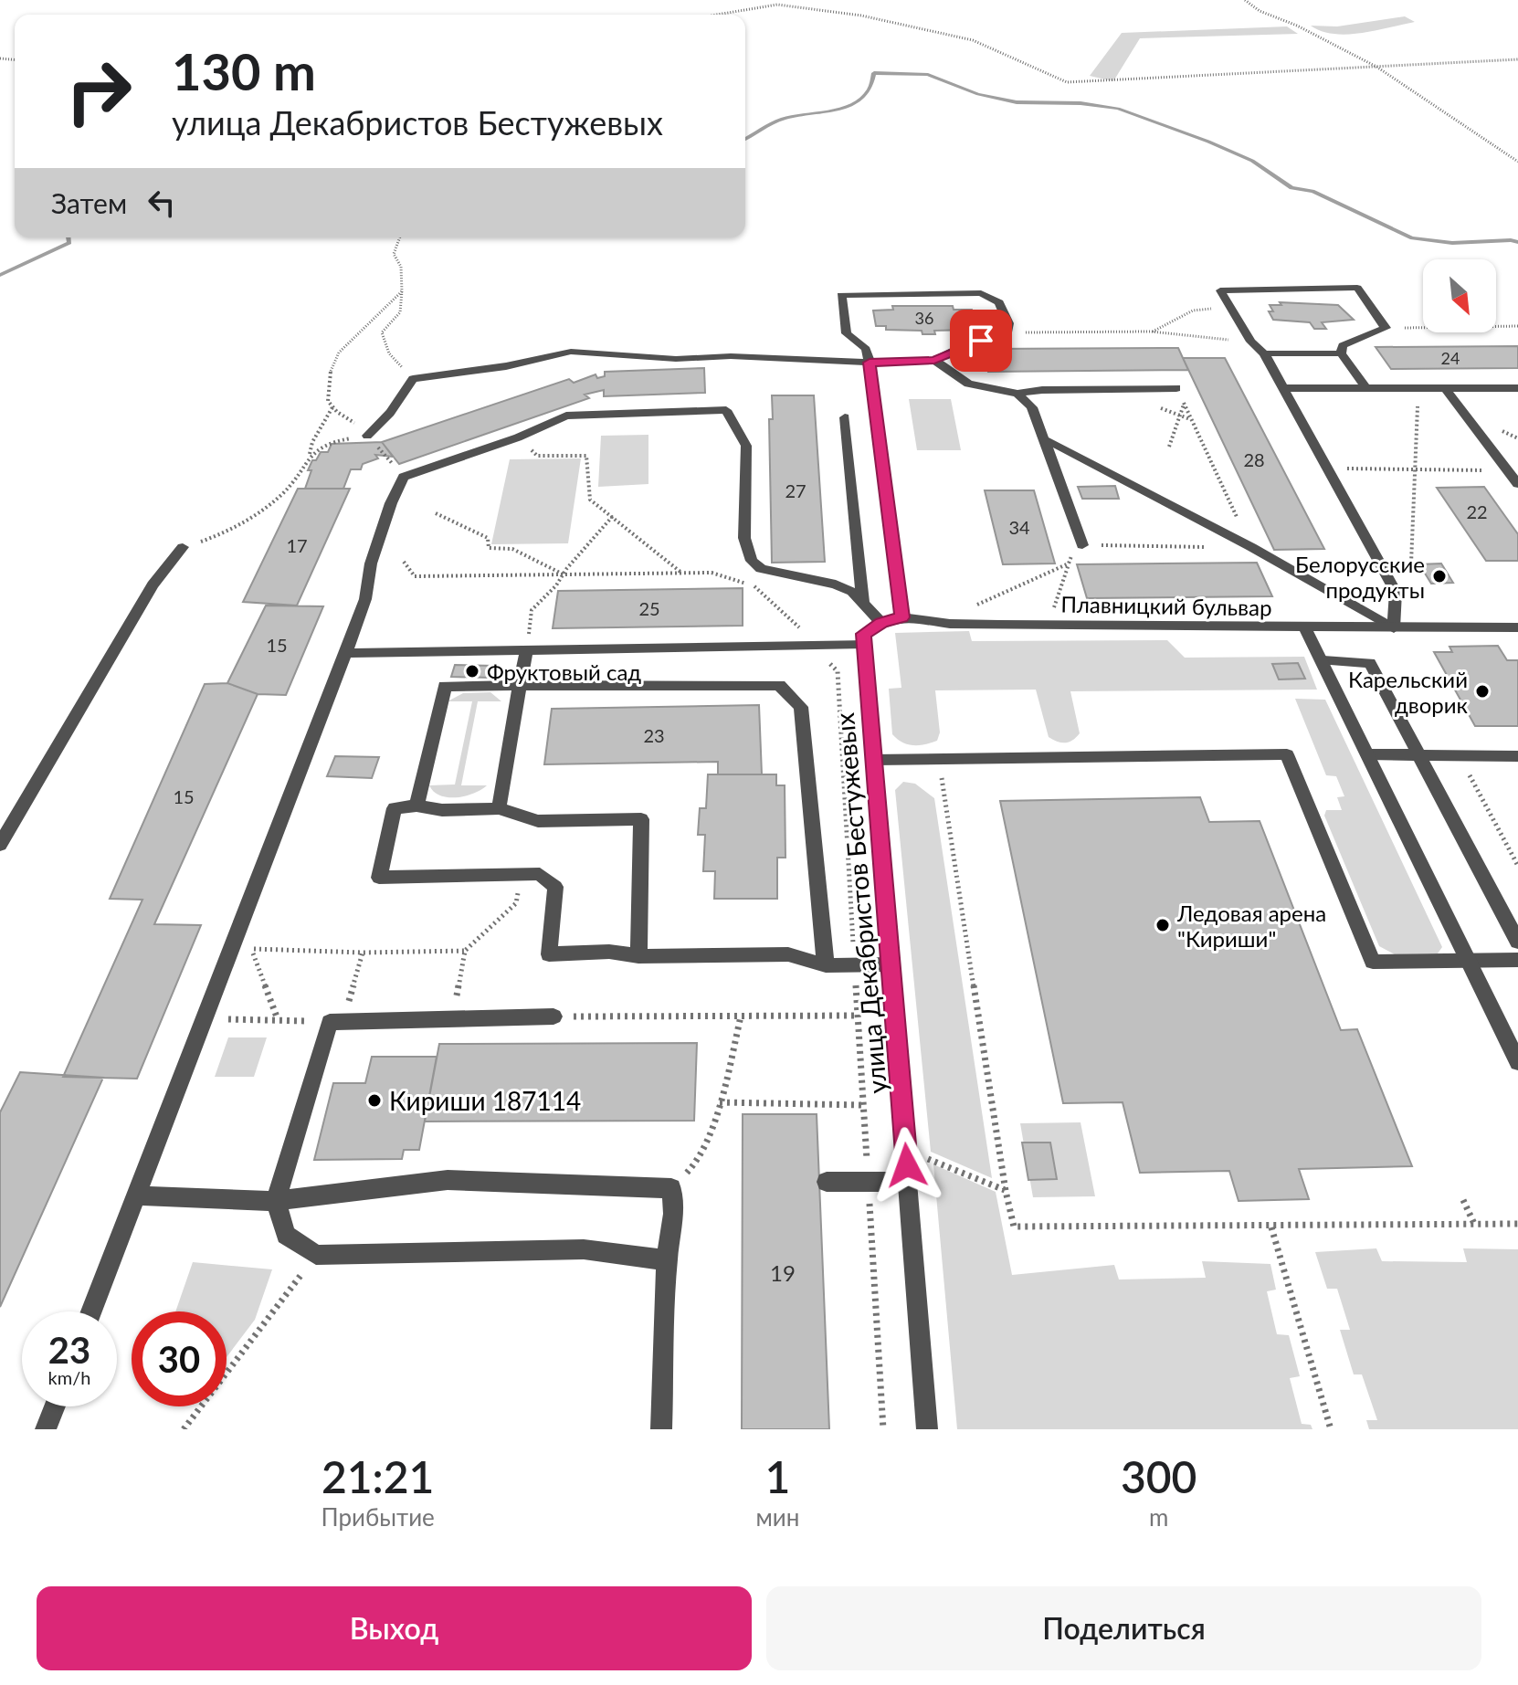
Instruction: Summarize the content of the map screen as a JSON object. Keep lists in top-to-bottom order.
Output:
{
  "streets": {
    "street": ["Плавницкий бульвар", "улица Декабристов Бестужевых"]
  },
  "places": [
    "Белорусские продукты",
    "Фруктовый сад",
    "Карельский дворик",
    "Ледовая арена \"Кириши\"",
    "Кириши 187114"
  ],
  "house_numbers": [
    "36",
    "24",
    "28",
    "27",
    "22",
    "34",
    "17",
    "25",
    "15",
    "23",
    "15",
    "19"
  ],
  "north": "bottom right",
  "page": {
    "turn": ["130 m", "улица Декабристов Бестужевых"],
    "then": "Затем",
    "speed": "23 km/h",
    "limit": "30",
    "eta": [
      "21:21",
      "Прибытие",
      "1",
      "мин",
      "300",
      "m"
    ],
    "buttons": ["Выход", "Поделиться"]
  }
}
